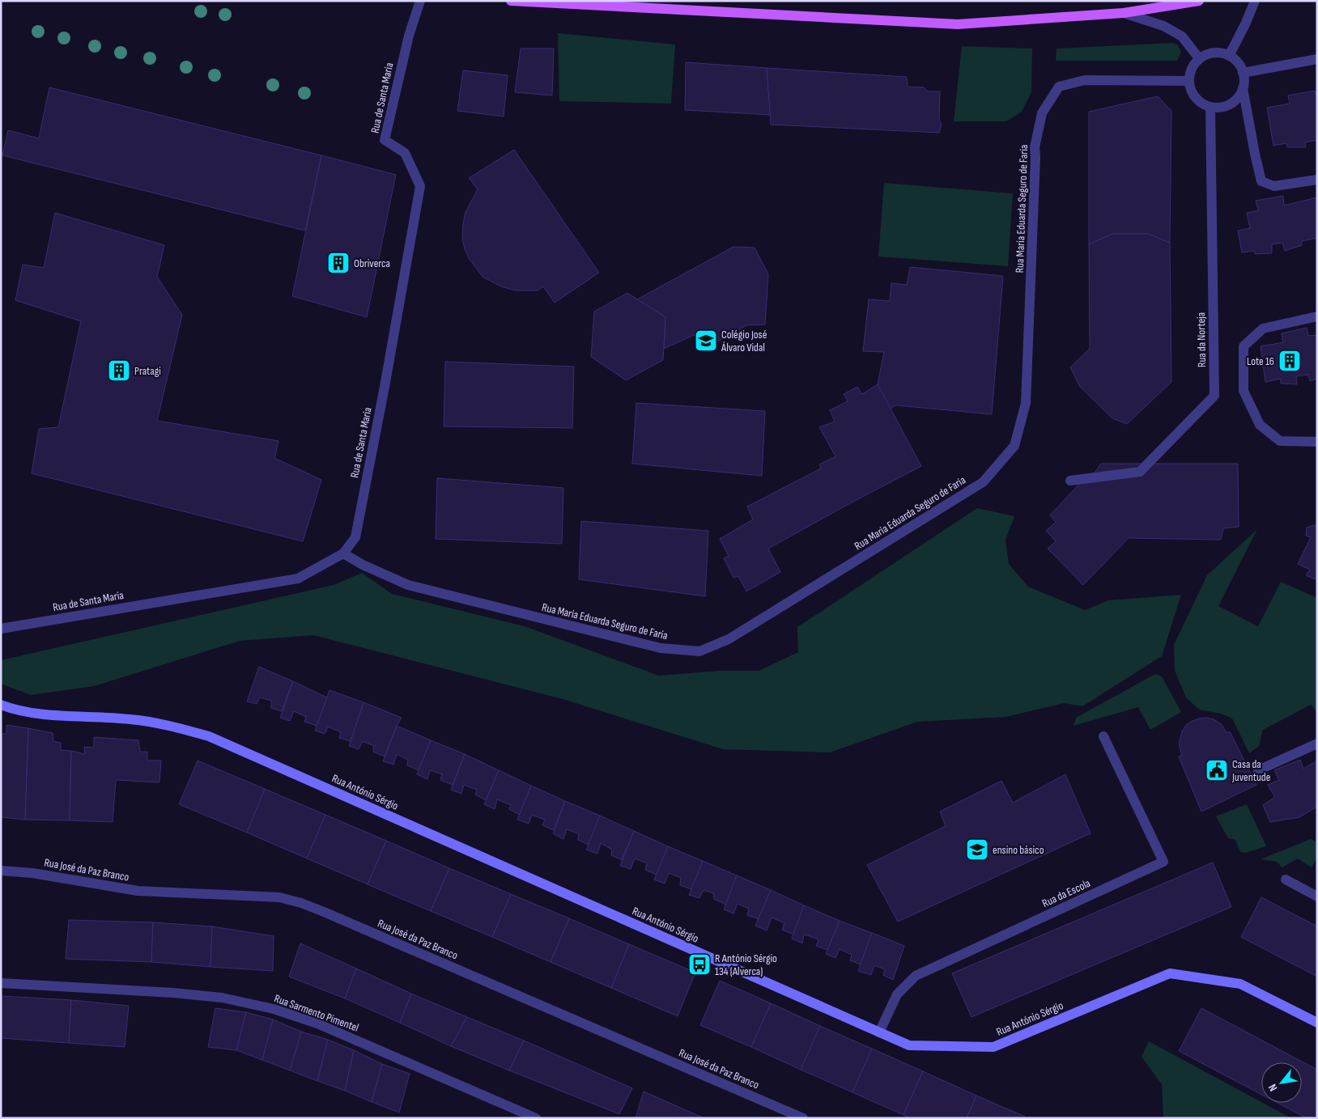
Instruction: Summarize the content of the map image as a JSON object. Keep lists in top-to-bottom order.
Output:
{
  "streets": {
    "main road": ["Rua António Sérgio"],
    "street": [
      "Rua de Santa Maria",
      "Rua Maria Eduarda Seguro de Faria",
      "Rua da Norteja",
      "Rua José da Paz Branco",
      "Rua da Escola",
      "Rua Sarmento Pimentel"
    ]
  },
  "crossings": [
    ["Rua de Santa Maria", "Rua Maria Eduarda Seguro de Faria"],
    ["Rua Maria Eduarda Seguro de Faria", "Rua da Norteja"],
    ["Rua António Sérgio", "Rua da Escola"]
  ],
  "places": {
    "building": ["Obriverca", "Lote 16", "Pratagi"],
    "school or university": ["Colégio José Álvaro Vidal", "ensino básico"],
    "public building": ["Casa da Juventude"],
    "bus stop": ["R António Sérgio 134 (Alverca)"]
  },
  "north": "bottom left"
}
